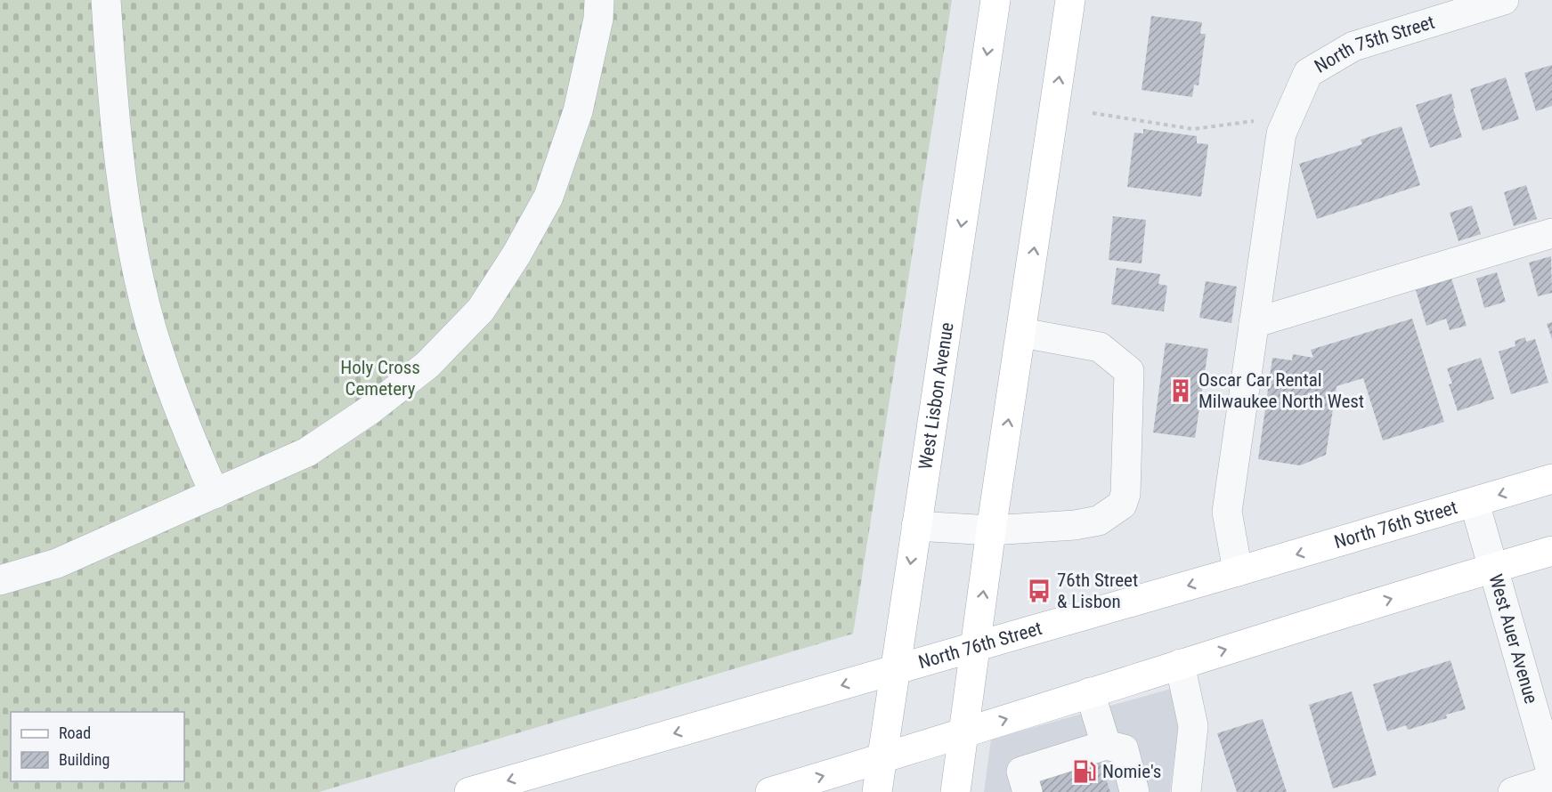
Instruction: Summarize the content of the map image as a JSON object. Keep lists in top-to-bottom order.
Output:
{
  "streets": {
    "main road": ["West Lisbon Avenue", "North 76th Street"],
    "street": ["North 75th Street", "West Auer Avenue"]
  },
  "crossings": [
    ["West Lisbon Avenue", "North 76th Street"],
    ["North 76th Street", "West Auer Avenue"]
  ],
  "parks": ["Holy Cross Cemetery"],
  "places": {
    "building": ["Oscar Car Rental Milwaukee North West"],
    "bus stop": ["76th Street & Lisbon"],
    "fuel station": ["Nomie's"]
  },
  "legend": ["Road", "Building"]
}
